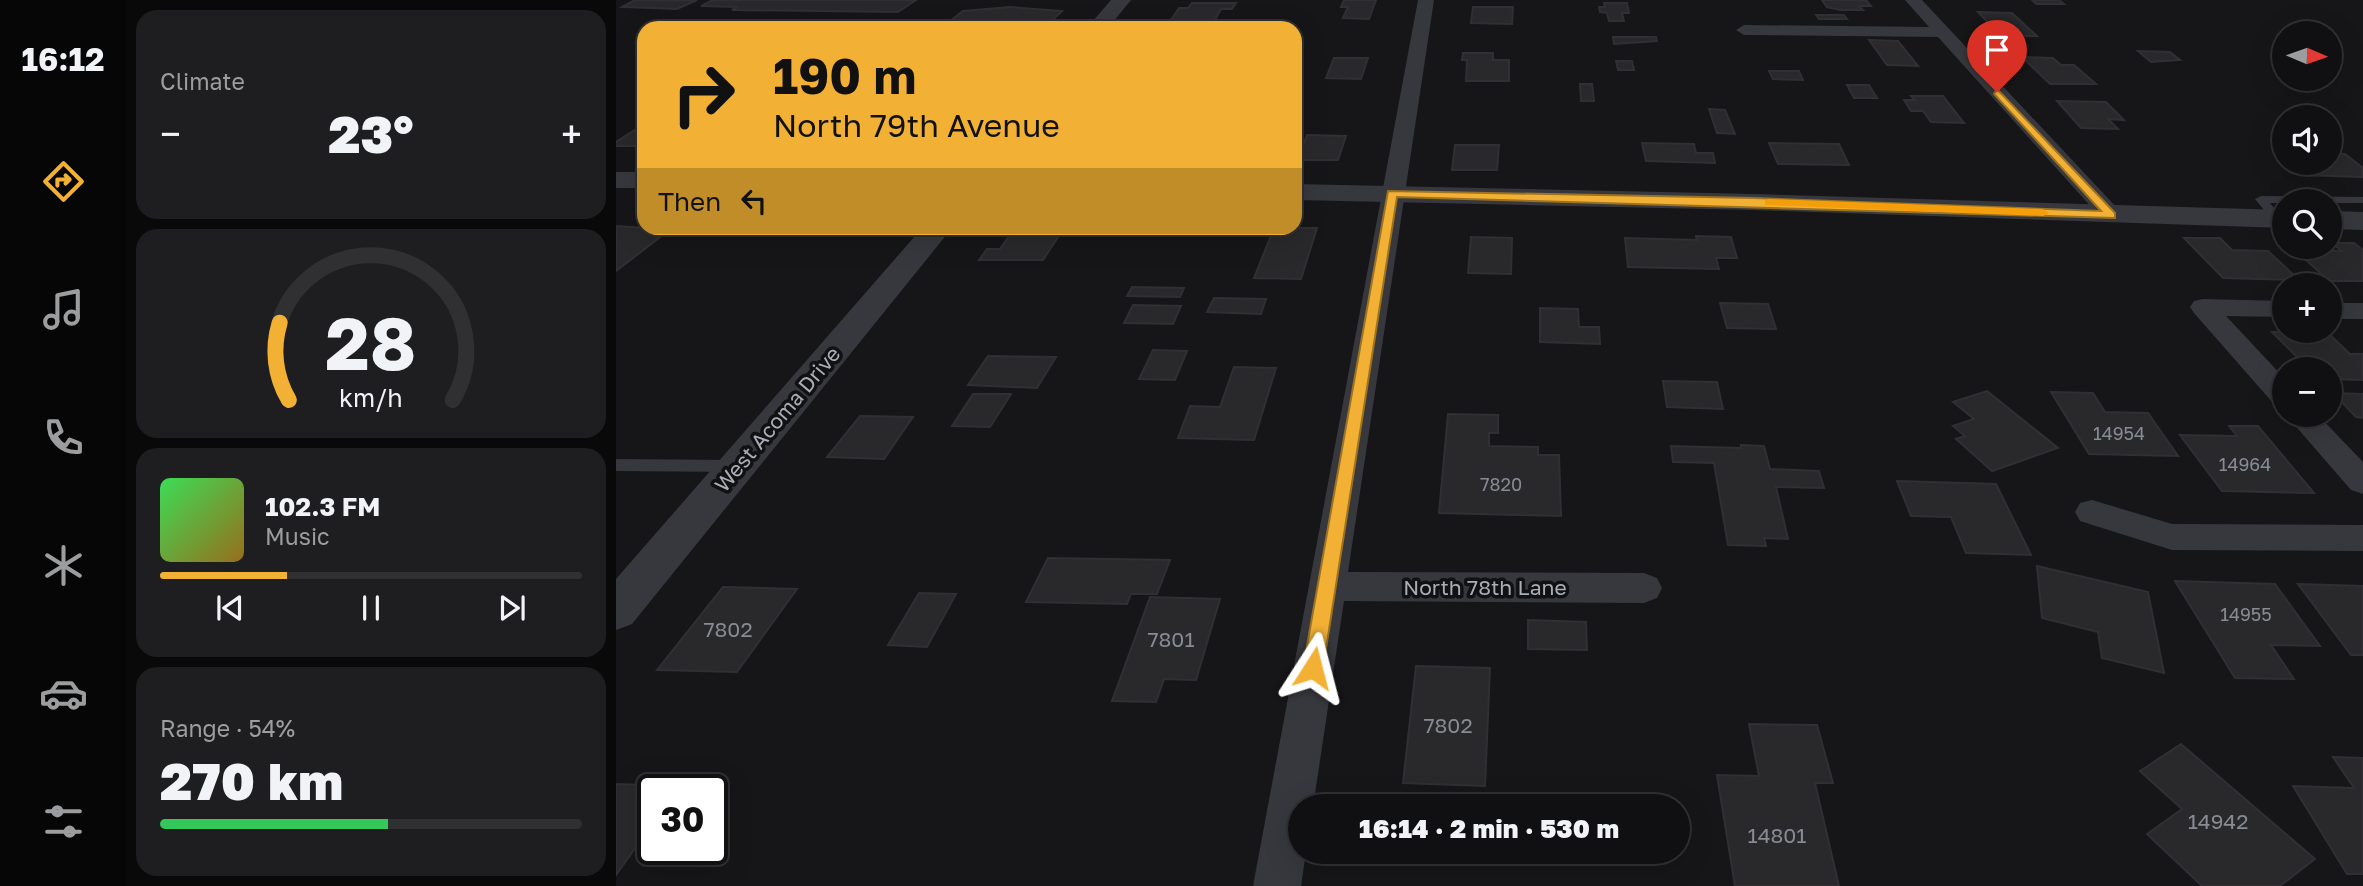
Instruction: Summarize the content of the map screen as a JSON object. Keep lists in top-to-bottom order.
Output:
{
  "streets": {
    "street": ["West Acoma Drive", "North 78th Lane"]
  },
  "house_numbers": [
    "14954",
    "14964",
    "7820",
    "14955",
    "7802",
    "7801",
    "7802",
    "14942",
    "14801"
  ],
  "north": "right",
  "page": {
    "tabs": "16:12",
    "tile": [
      "Climate",
      ["Range · 54%", "270 km"]
    ],
    "map_buttons": ["+", "−"],
    "turn": ["190 m", "North 79th Avenue"],
    "heat": ["−", "23°", "+"],
    "then": "Then",
    "song": ["102.3 FM", "Music"],
    "limit": "30",
    "trip": "16:14 · 2 min · 530 m",
    "gauge": ["28", "km/h"]
  }
}
